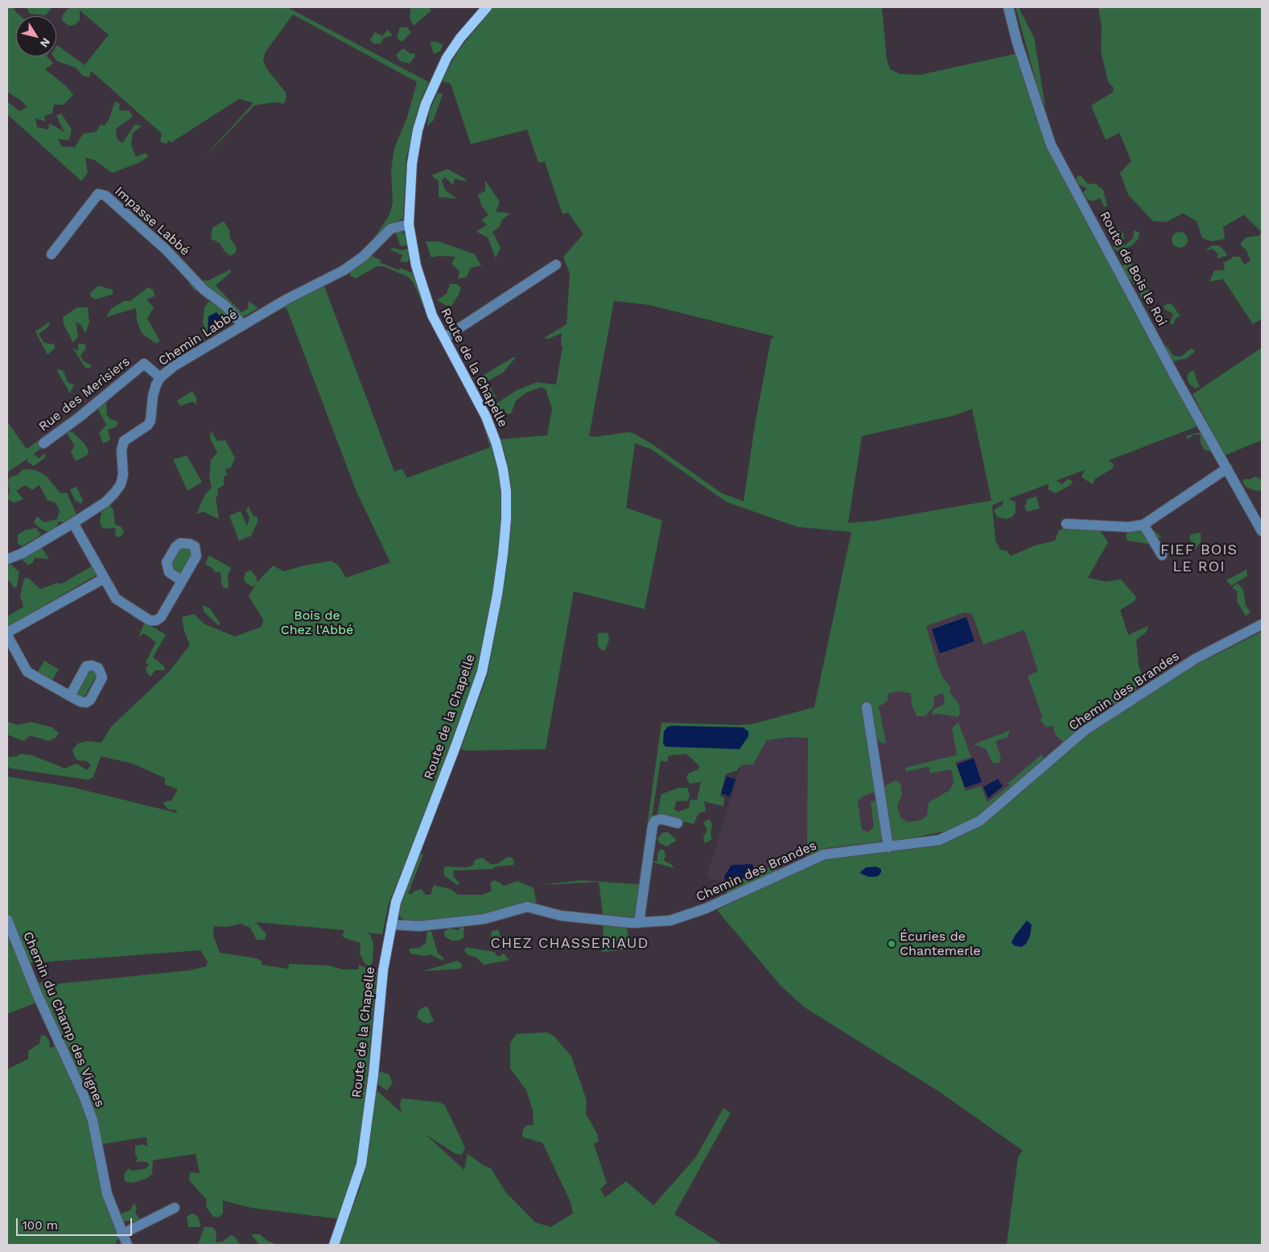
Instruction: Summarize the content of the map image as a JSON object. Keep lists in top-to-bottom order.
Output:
{
  "streets": {
    "main road": ["Route de la Chapelle"],
    "street": [
      "Impasse Labbé",
      "Route de Bois le Roi",
      "Chemin Labbé",
      "Rue des Merisiers",
      "Chemin des Brandes",
      "Chemin du Champ des Vignes"
    ]
  },
  "crossings": [
    ["Impasse Labbé", "Chemin Labbé"],
    ["Chemin Labbé", "Route de la Chapelle"],
    ["Chemin Labbé", "Rue des Merisiers"],
    ["Route de la Chapelle", "Chemin des Brandes"]
  ],
  "districts": ["FIEF BOIS LE ROI", "CHEZ CHASSERIAUD"],
  "parks": ["Bois de Chez l'Abbé"],
  "places": ["Écuries de Chantemerle"],
  "scale_bar": "100 m",
  "north": "bottom right"
}
